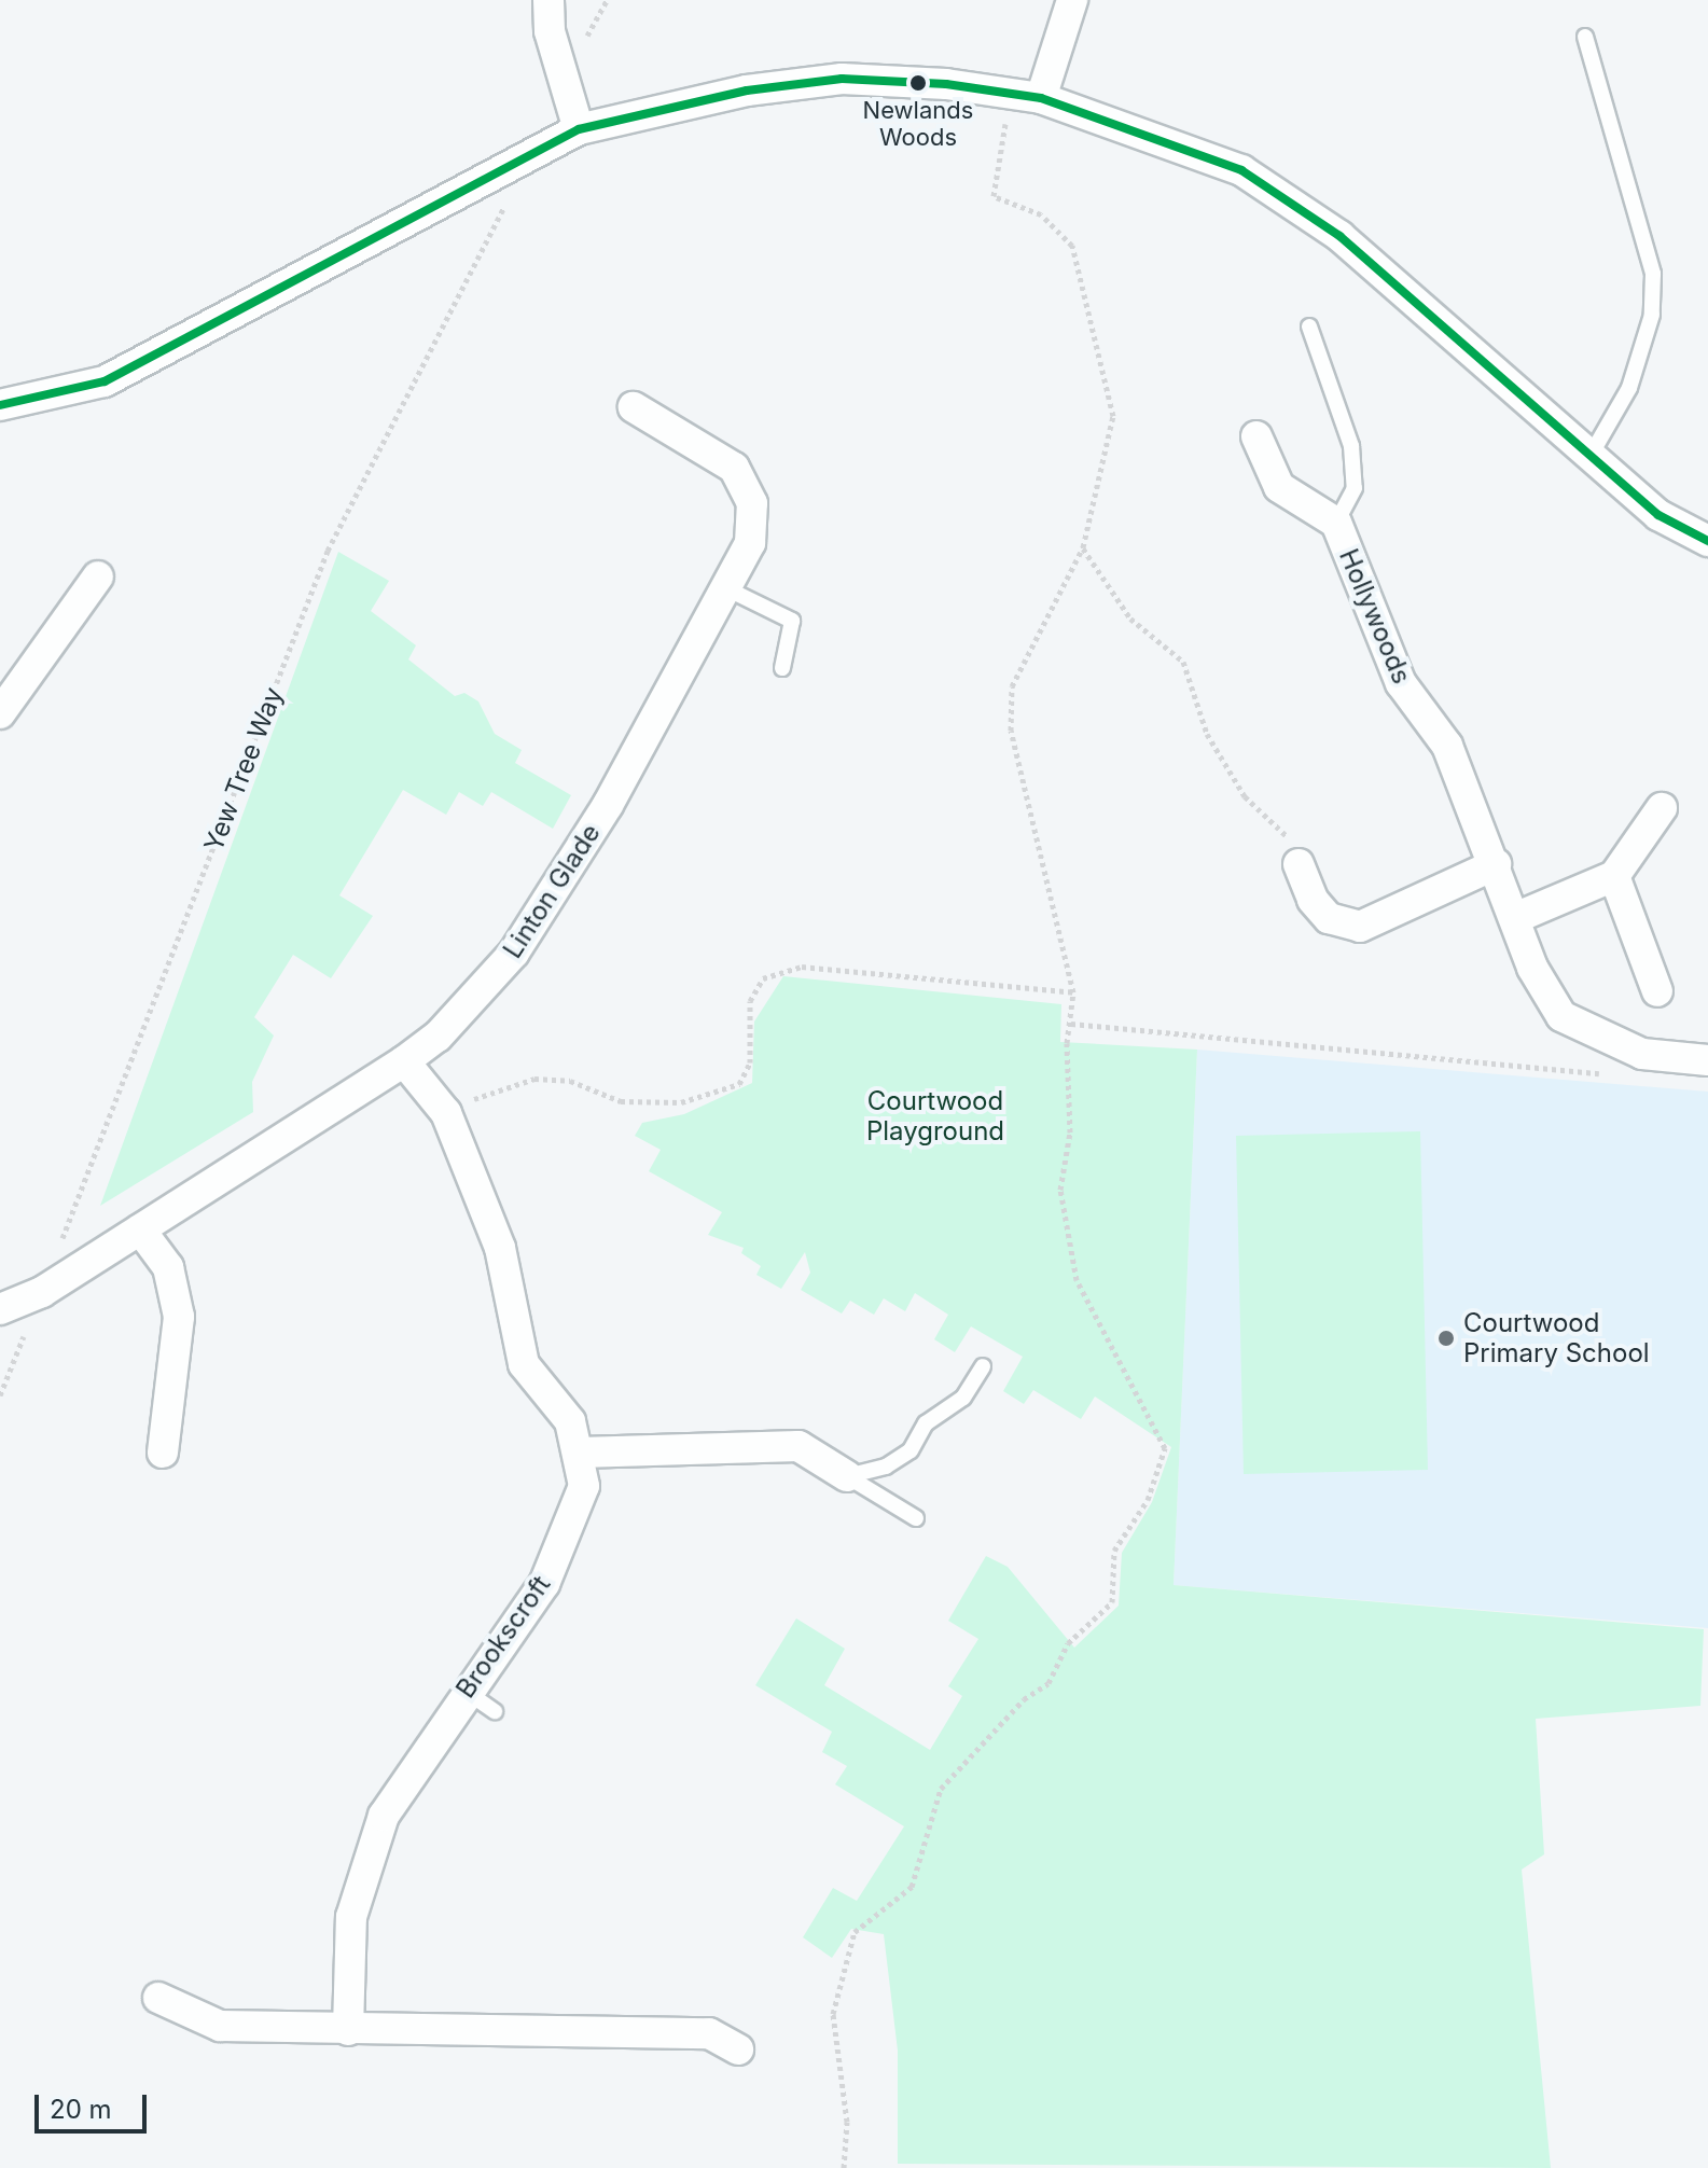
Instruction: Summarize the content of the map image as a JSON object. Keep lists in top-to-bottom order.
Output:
{
  "streets": {
    "street": ["Hollywoods", "Linton Glade", "Brookscroft"],
    "path": ["Yew Tree Way"]
  },
  "crossings": [
    ["Yew Tree Way", "Linton Glade"],
    ["Linton Glade", "Brookscroft"]
  ],
  "parks": ["Courtwood Playground"],
  "places": ["Newlands Woods", "Courtwood Primary School"],
  "scale_bar": "20 m"
}
